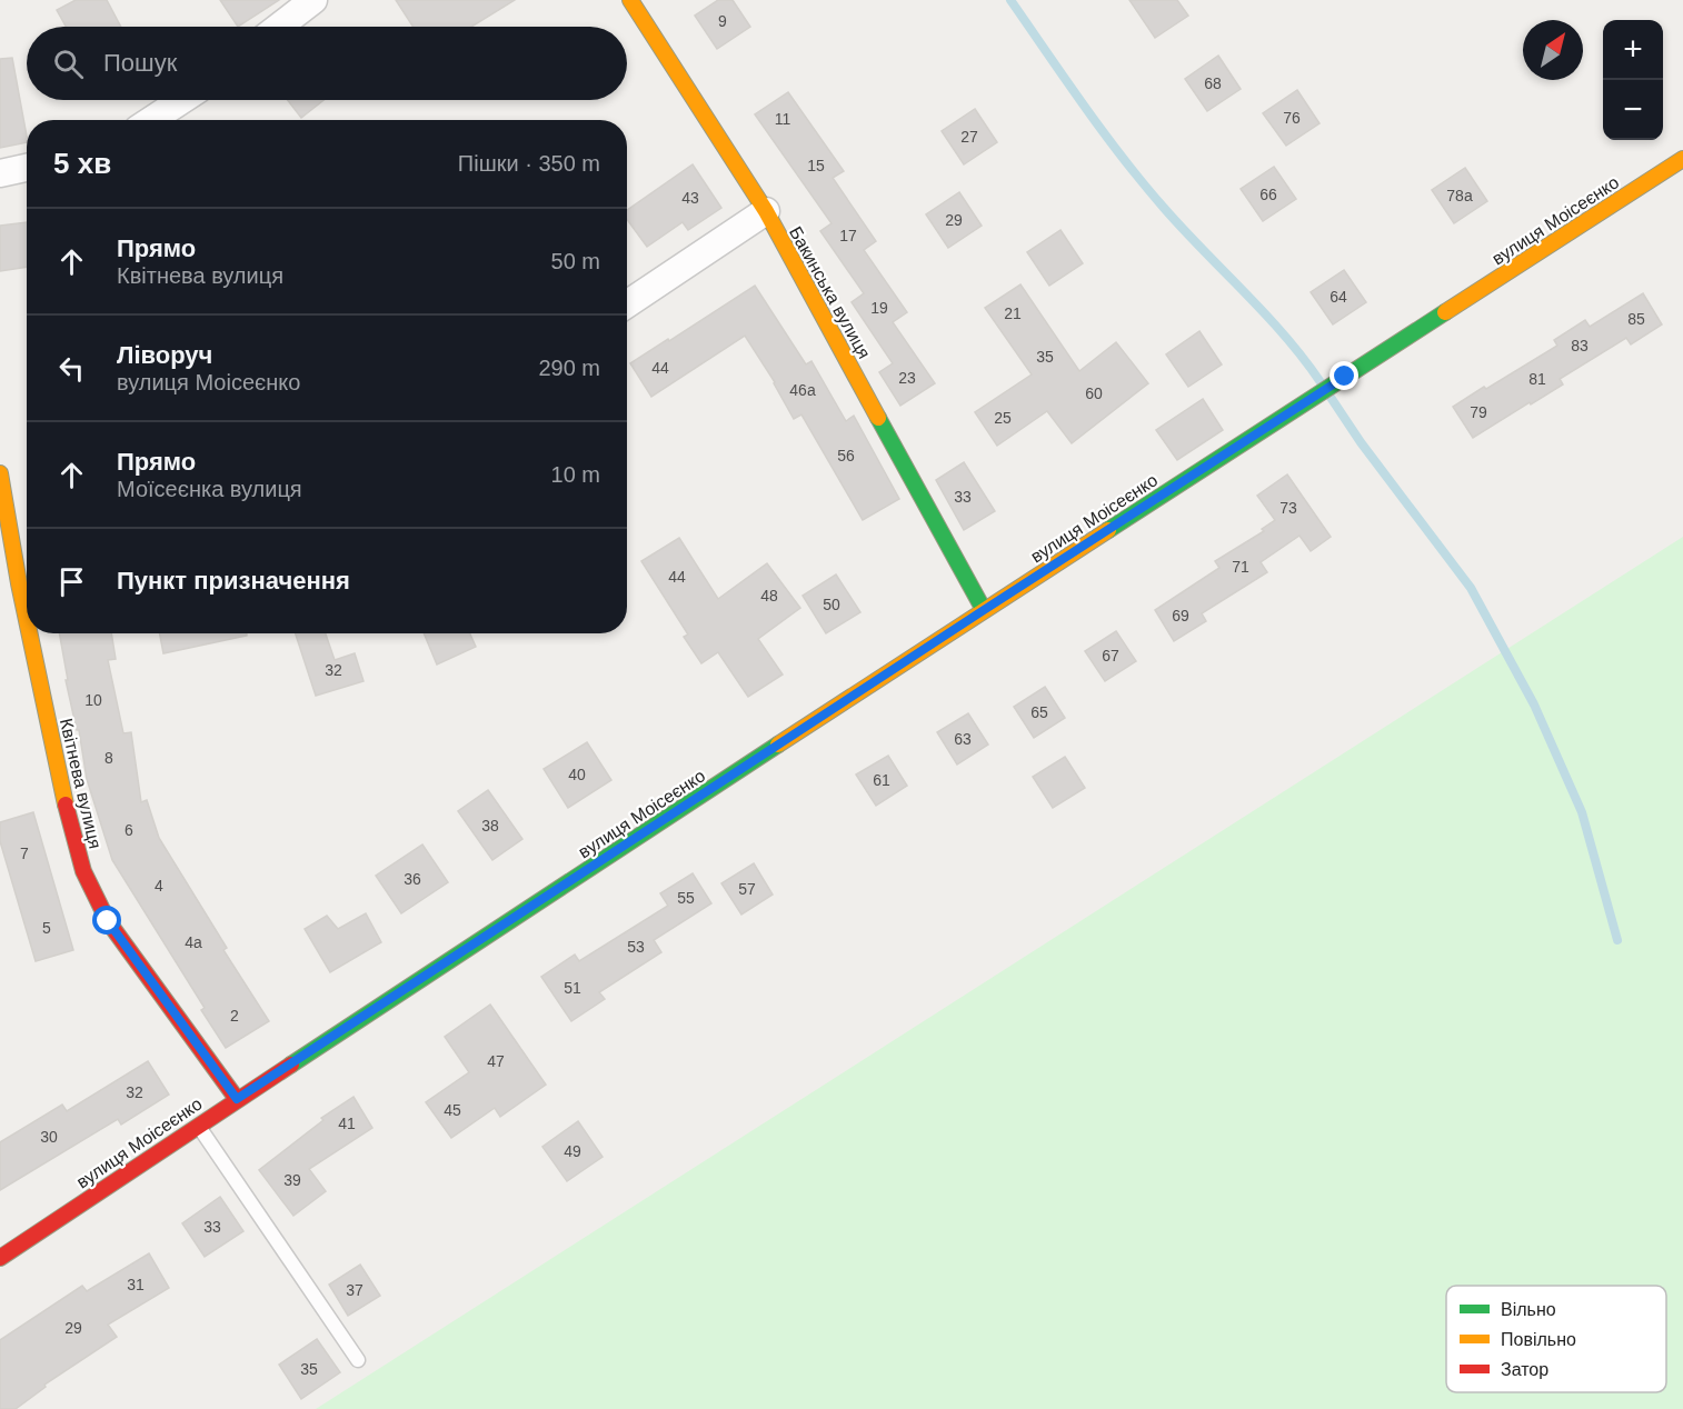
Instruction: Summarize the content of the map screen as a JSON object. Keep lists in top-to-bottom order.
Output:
{
  "streets": {
    "street": ["вулиця Моісеєнко", "Бакинська вулиця", "Квітнева вулиця"]
  },
  "crossings": [
    ["вулиця Моісеєнко", "Бакинська вулиця"],
    ["вулиця Моісеєнко", "Квітнева вулиця"]
  ],
  "house_numbers": [
    "9",
    "68",
    "76",
    "11",
    "27",
    "15",
    "66",
    "78а",
    "43",
    "29",
    "17",
    "64",
    "19",
    "21",
    "85",
    "83",
    "35",
    "44",
    "23",
    "81",
    "46а",
    "60",
    "79",
    "25",
    "56",
    "33",
    "73",
    "71",
    "44",
    "48",
    "50",
    "69",
    "67",
    "32",
    "10",
    "65",
    "63",
    "8",
    "40",
    "61",
    "38",
    "6",
    "7",
    "36",
    "4",
    "57",
    "55",
    "5",
    "4а",
    "53",
    "51",
    "2",
    "47",
    "32",
    "45",
    "41",
    "30",
    "49",
    "39",
    "33",
    "31",
    "37",
    "29",
    "35"
  ],
  "legend": ["Вільно", "Повільно", "Затор"],
  "north": "top right",
  "page": {
    "map_buttons": ["+", "−"],
    "search": "Пошук",
    "heading": ["5 хв", "Пішки · 350 m"],
    "list": [
      ["Прямо", "Квітнева вулиця", "50 m"],
      ["Ліворуч", "вулиця Моісеєнко", "290 m"],
      ["Прямо", "Моїсеєнка вулиця", "10 m"],
      "Пункт призначення"
    ]
  }
}
